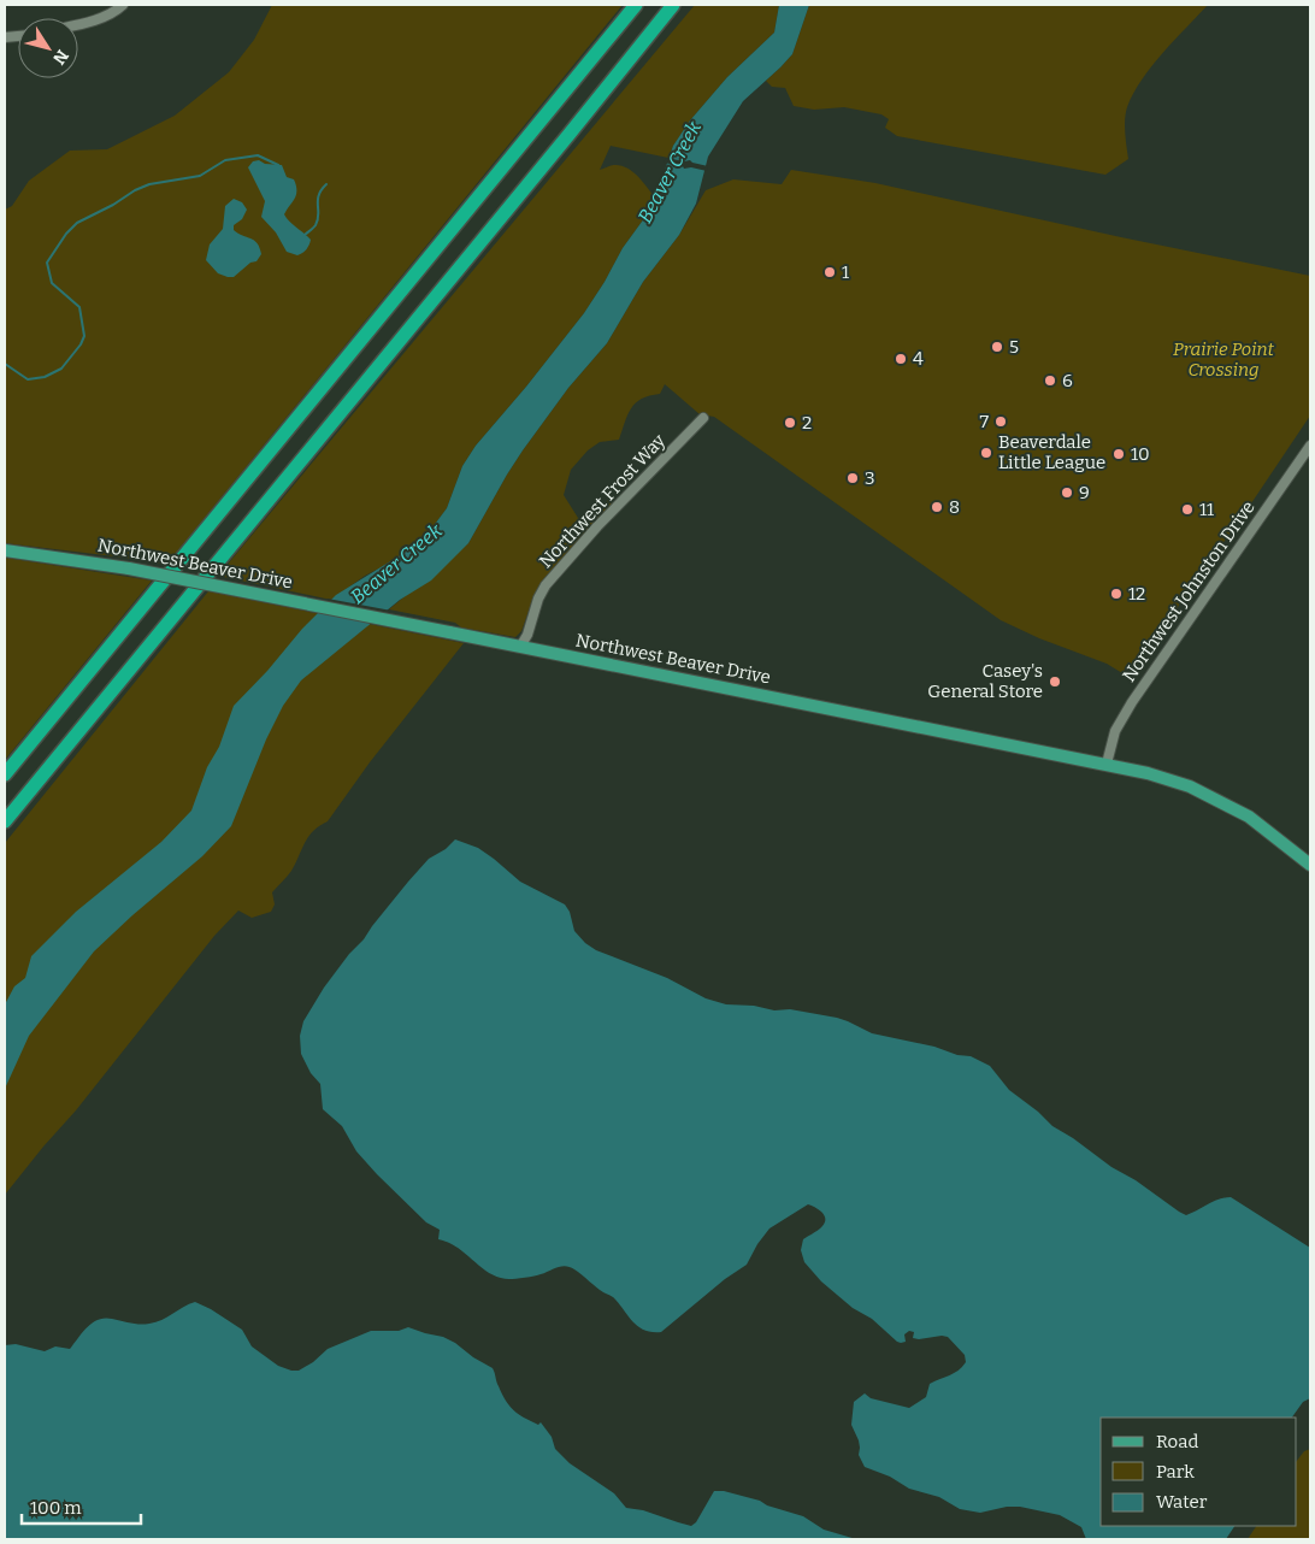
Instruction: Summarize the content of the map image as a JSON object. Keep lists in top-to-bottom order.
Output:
{
  "streets": {
    "main road": ["Northwest Beaver Drive"],
    "street": ["Northwest Frost Way", "Northwest Johnston Drive"]
  },
  "crossings": [
    ["Northwest Frost Way", "Northwest Beaver Drive"],
    ["Northwest Beaver Drive", "Northwest Johnston Drive"]
  ],
  "water": ["Beaver Creek"],
  "parks": ["Prairie Point Crossing"],
  "places": [
    "1",
    "5",
    "4",
    "6",
    "7",
    "2",
    "Beaverdale Little League",
    "10",
    "3",
    "9",
    "8",
    "11",
    "12",
    "Casey's General Store"
  ],
  "legend": ["Road", "Park", "Water"],
  "scale_bar": "100 m",
  "north": "bottom right"
}
